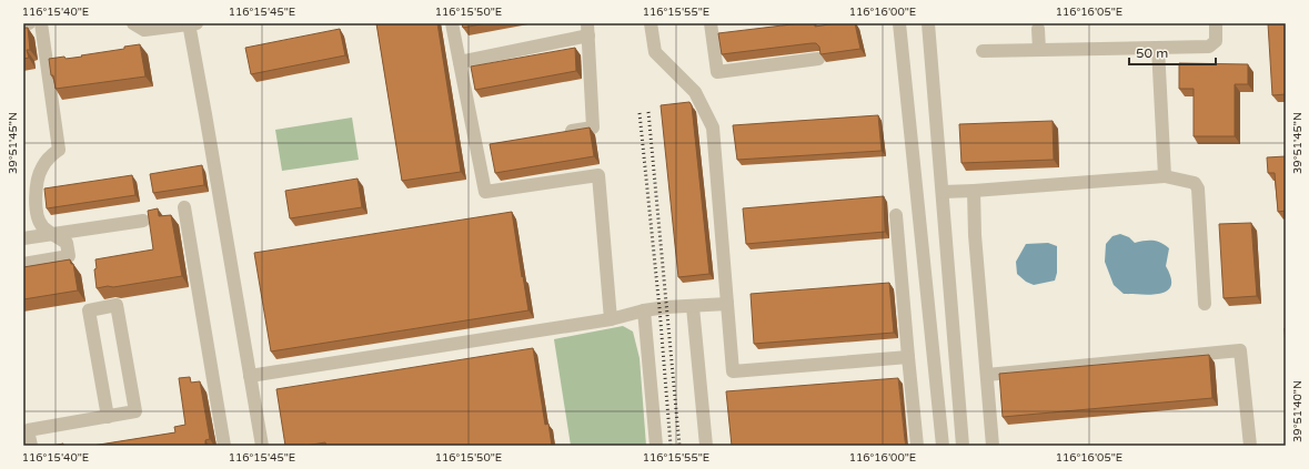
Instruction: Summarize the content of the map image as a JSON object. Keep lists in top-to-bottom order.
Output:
{
  "scale_bar": "50 m",
  "coordinates": [
    "116°15'40\"E",
    "116°15'45\"E",
    "116°15'50\"E",
    "116°15'55\"E",
    "116°16'00\"E",
    "116°16'05\"E",
    "39°51'45\"N",
    "39°51'40\"N"
  ]
}
